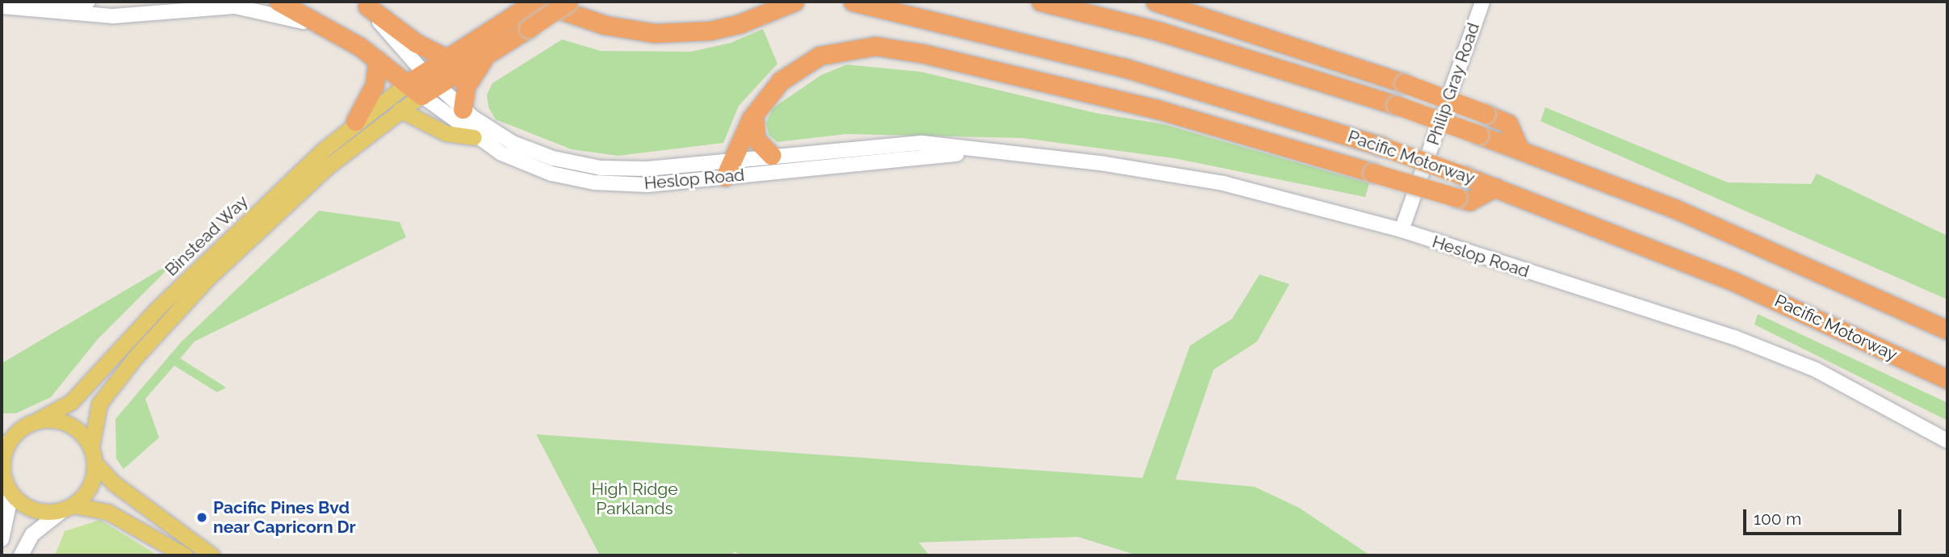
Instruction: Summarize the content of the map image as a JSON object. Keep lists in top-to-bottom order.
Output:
{
  "streets": {
    "highway": ["Pacific Motorway"],
    "main road": ["Binstead Way"],
    "street": ["Philip Gray Road", "Heslop Road"]
  },
  "crossings": [
    ["Philip Gray Road", "Heslop Road"],
    ["Heslop Road", "Binstead Way"]
  ],
  "parks": ["High Ridge Parklands"],
  "places": ["Pacific Pines Bvd near Capricorn Dr"],
  "scale_bar": "100 m"
}
